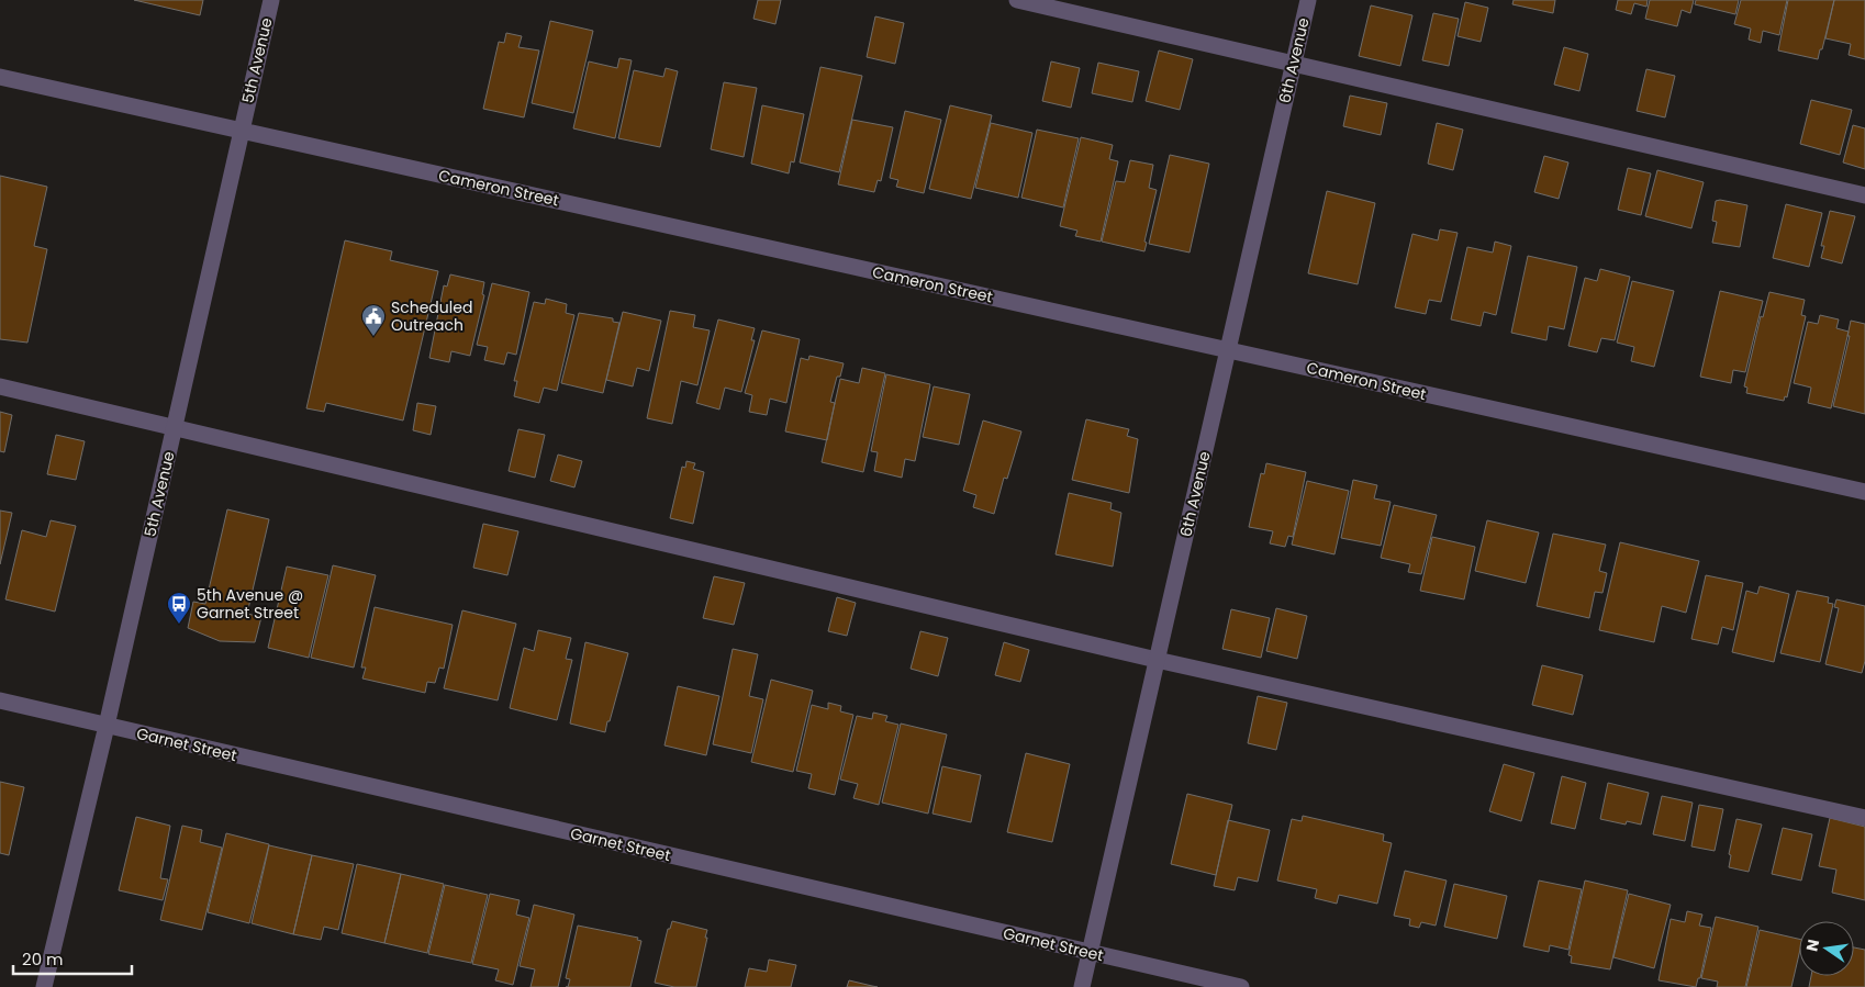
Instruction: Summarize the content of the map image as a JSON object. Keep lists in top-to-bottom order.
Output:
{
  "streets": {
    "street": [
      "5th Avenue",
      "6th Avenue",
      "Cameron Street",
      "Garnet Street"
    ]
  },
  "crossings": [
    ["5th Avenue", "Cameron Street"],
    ["5th Avenue", "Garnet Street"],
    ["6th Avenue", "Cameron Street"],
    ["6th Avenue", "Garnet Street"]
  ],
  "places": {
    "public building": ["Scheduled Outreach"],
    "bus stop": ["5th Avenue @ Garnet Street"]
  },
  "scale_bar": "20 m",
  "north": "left"
}
